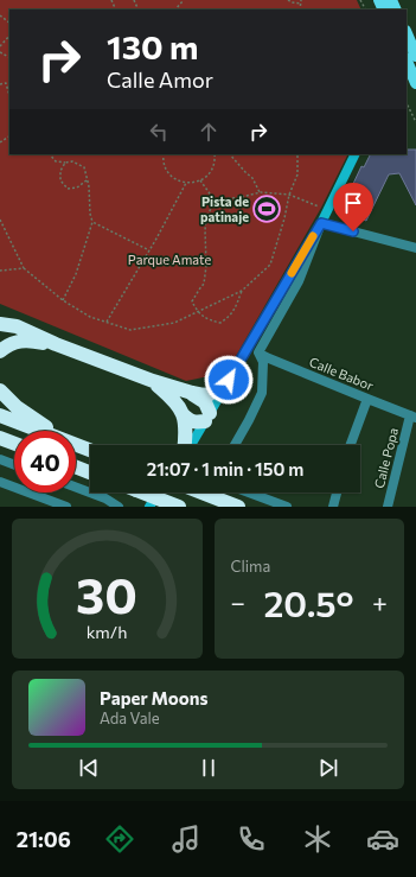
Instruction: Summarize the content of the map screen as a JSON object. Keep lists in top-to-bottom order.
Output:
{
  "streets": {
    "street": ["Calle Babor", "Calle Popa"]
  },
  "crossings": [
    ["Calle Babor", "Calle Popa"]
  ],
  "parks": ["Parque Amate"],
  "places": {
    "sports": ["Pista de patinaje"]
  },
  "page": {
    "turn": ["130 m", "Calle Amor"],
    "limit": "40",
    "trip": "21:07 · 1 min · 150 m",
    "tile": "Clima",
    "heat": ["−", "20.5°", "+"],
    "song": ["Paper Moons", "Ada Vale"],
    "tabs": "21:06",
    "gauge": ["30", "km/h"]
  }
}
